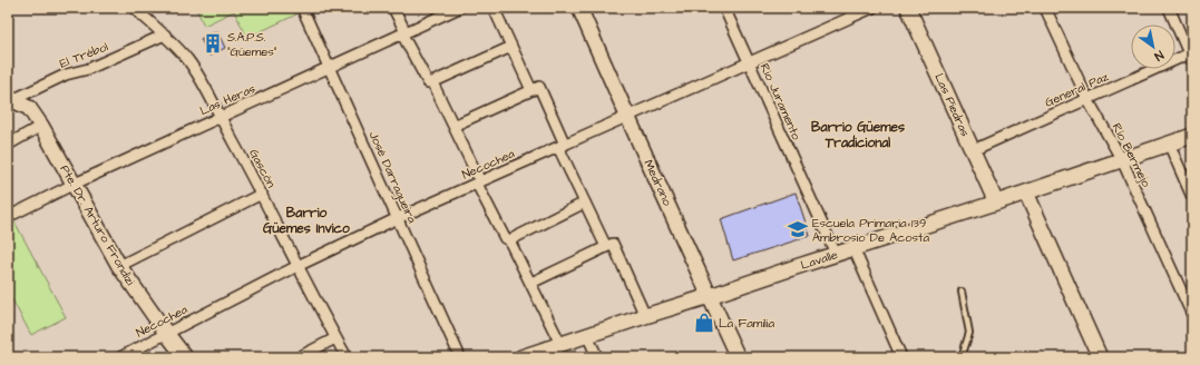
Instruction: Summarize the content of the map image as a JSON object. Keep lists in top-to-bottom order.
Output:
{
  "streets": {
    "street": [
      "El Trébol",
      "General Paz",
      "Las Heras",
      "Rio Juramento",
      "Las Piedras",
      "Río Bermejo",
      "Necochea",
      "Gascón",
      "José Darragueira",
      "Medrano",
      "Pte. Dr. Arturo Frondizi",
      "Lavalle"
    ]
  },
  "crossings": [
    ["El Trébol", "Gascón"],
    ["El Trébol", "Pte. Dr. Arturo Frondizi"],
    ["General Paz", "Las Piedras"],
    ["General Paz", "Río Bermejo"],
    ["Las Heras", "Gascón"],
    ["Las Heras", "José Darragueira"],
    ["Las Heras", "Pte. Dr. Arturo Frondizi"],
    ["Rio Juramento", "Necochea"],
    ["Rio Juramento", "Lavalle"],
    ["Las Piedras", "Lavalle"],
    ["Río Bermejo", "Lavalle"],
    ["Necochea", "Gascón"],
    ["Necochea", "José Darragueira"],
    ["Necochea", "Medrano"],
    ["Necochea", "Pte. Dr. Arturo Frondizi"],
    ["Medrano", "Lavalle"]
  ],
  "districts": ["Barrio Güemes Tradicional", "Barrio Güemes Invico"],
  "places": {
    "building": ["S.A.P.S. \"Güemes\""],
    "school or university": ["Escuela Primaria 139 Ambrosio De Acosta"],
    "shop": ["La Familia"]
  },
  "north": "bottom right"
}
